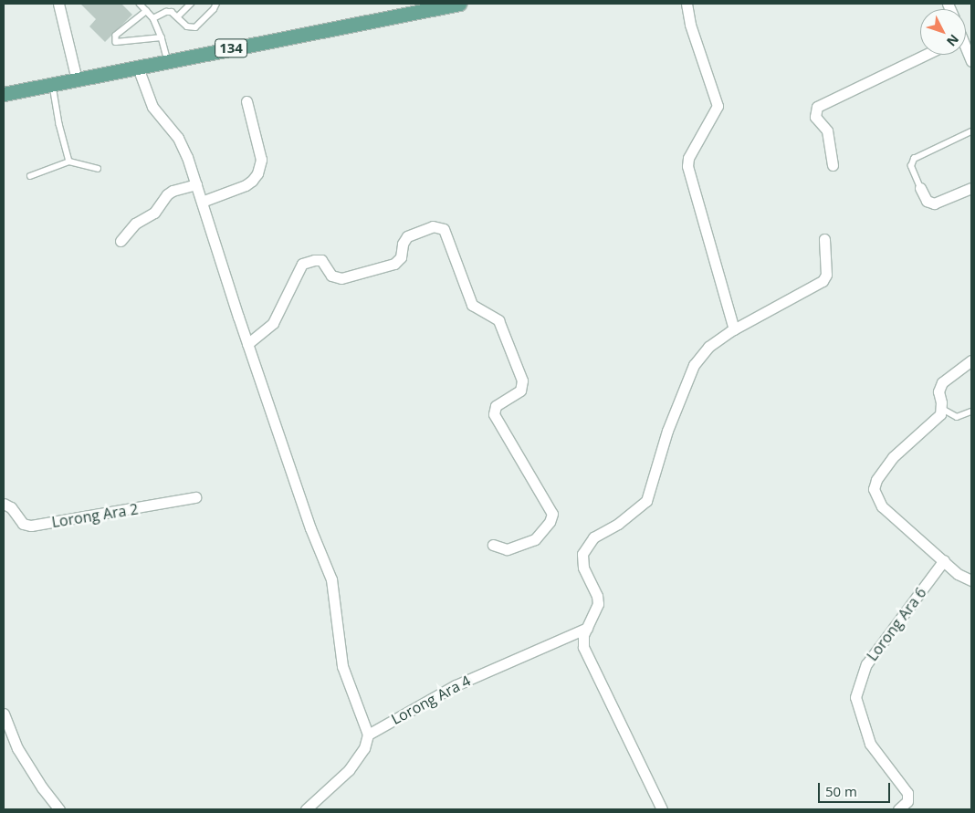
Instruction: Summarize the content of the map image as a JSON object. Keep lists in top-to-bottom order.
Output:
{
  "streets": {
    "main road": ["134"],
    "street": ["Lorong Ara 2", "Lorong Ara 6", "Lorong Ara 4"]
  },
  "scale_bar": "50 m",
  "north": "bottom right"
}
